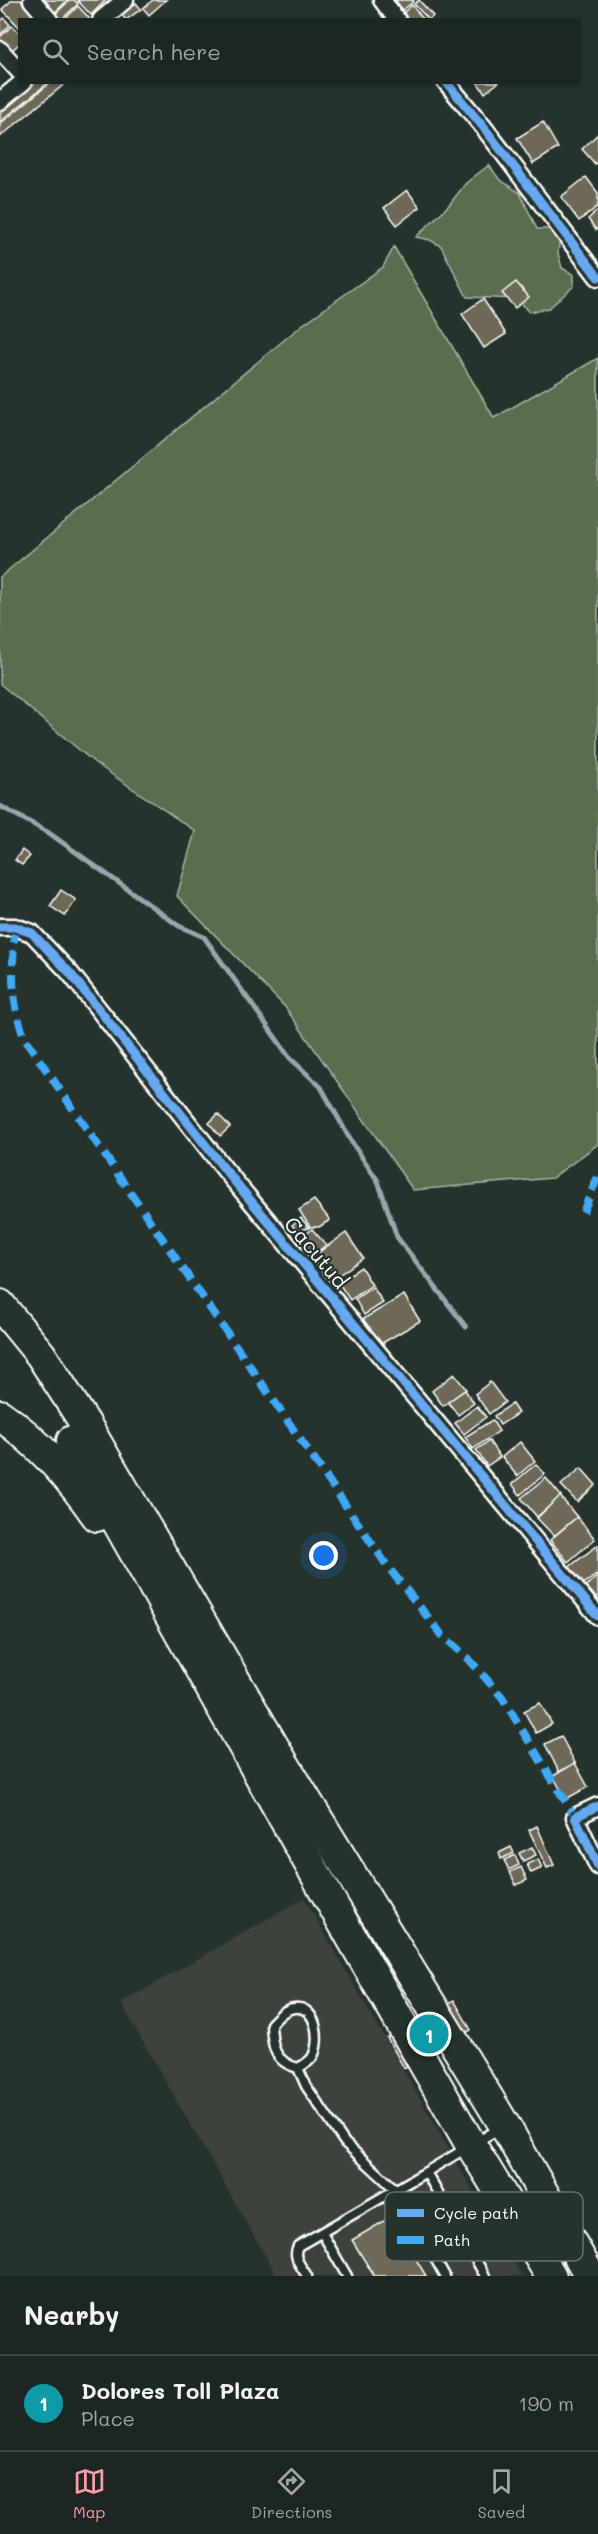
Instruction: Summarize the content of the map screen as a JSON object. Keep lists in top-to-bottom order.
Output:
{
  "streets": {
    "street": ["Cacutud"]
  },
  "legend": ["Cycle path", "Path"],
  "page": {
    "search": "Search here",
    "pins": "1",
    "heading": "Nearby",
    "list": [
      {
        "mark": "1",
        "name": "Dolores Toll Plaza",
        "note": "Place",
        "value": "190 m"
      }
    ],
    "nav": ["Map", "Directions", "Saved"]
  }
}
